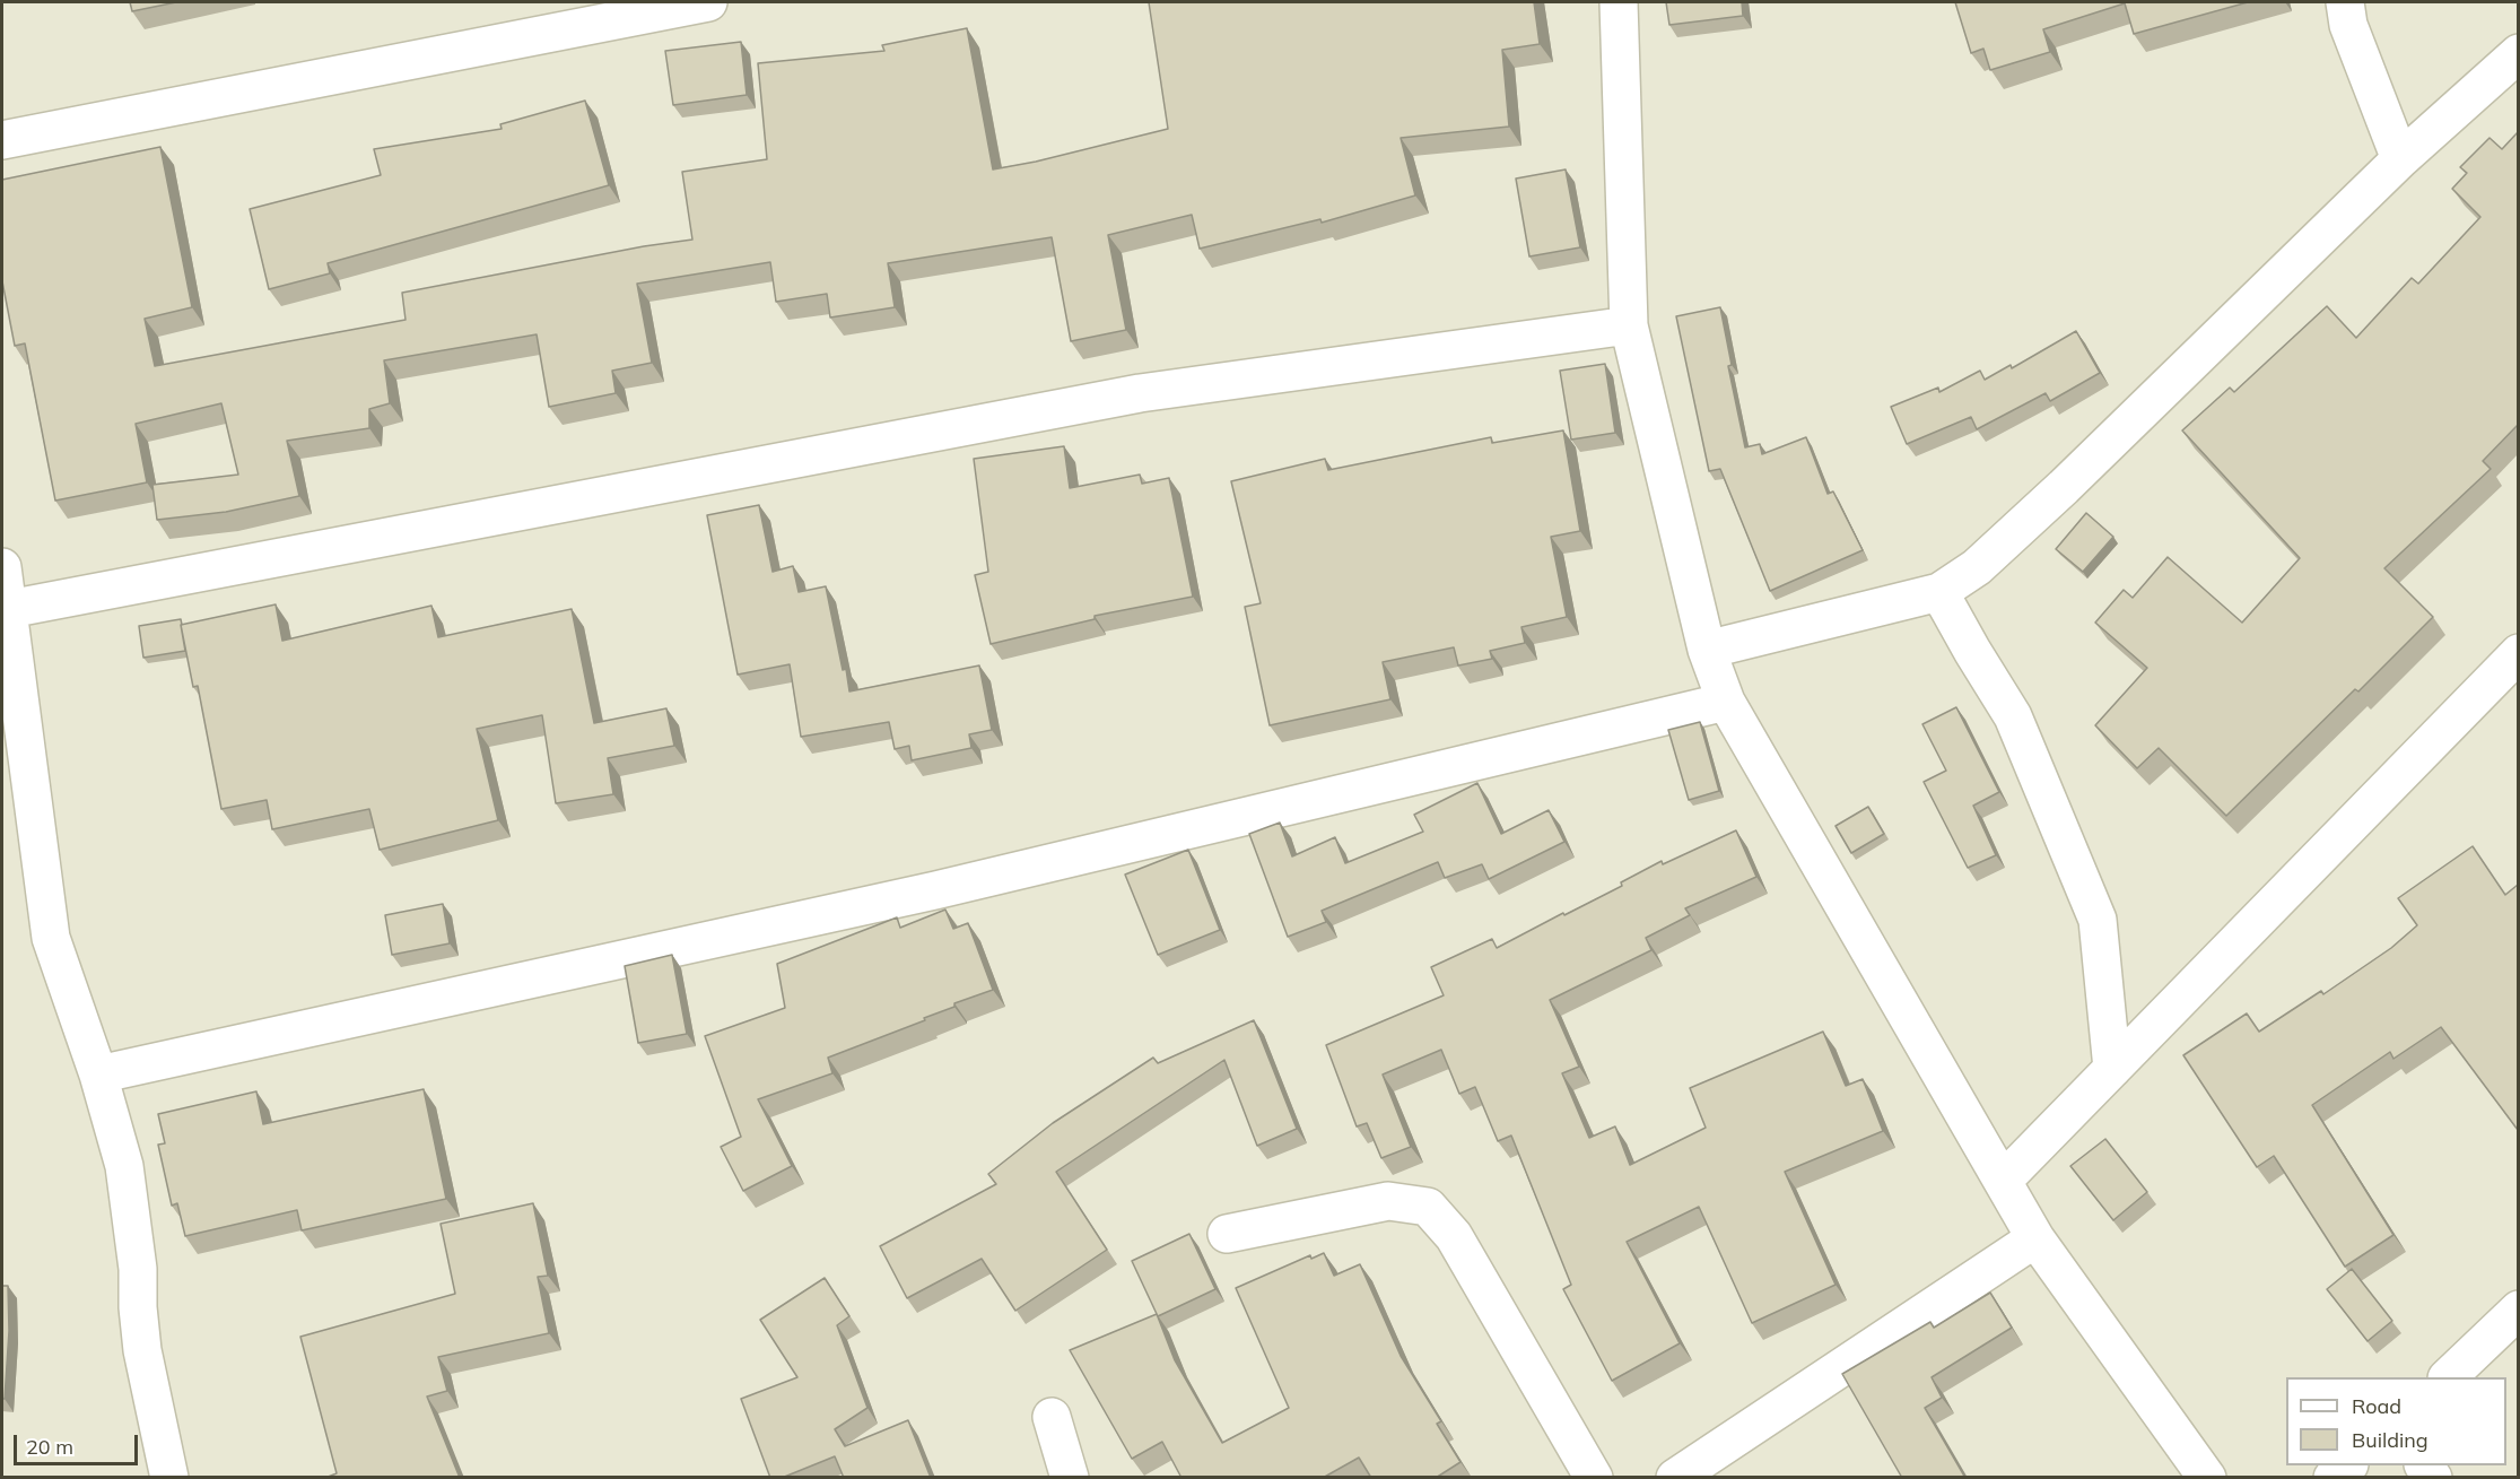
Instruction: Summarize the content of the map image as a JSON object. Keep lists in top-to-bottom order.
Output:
{
  "legend": ["Road", "Building"],
  "scale_bar": "20 m"
}
